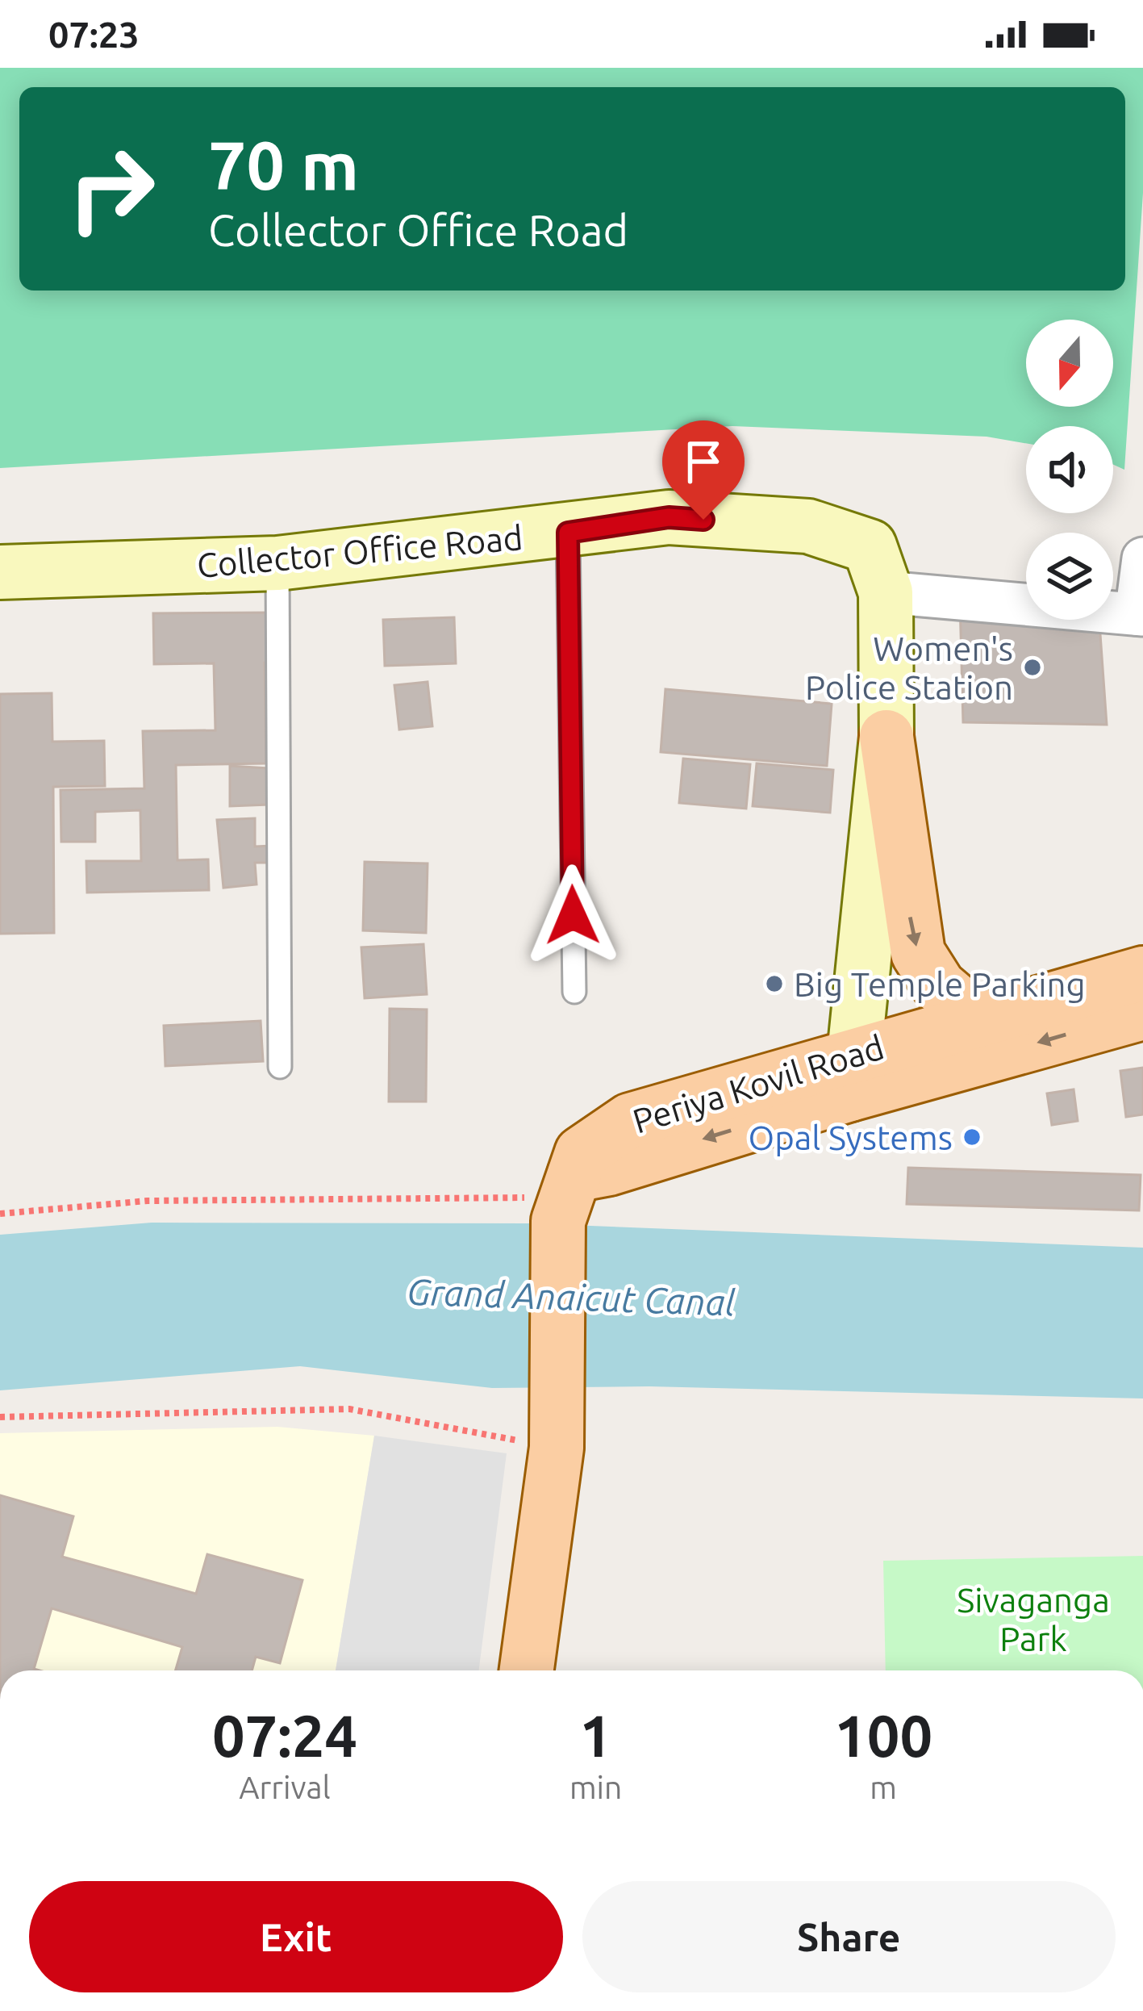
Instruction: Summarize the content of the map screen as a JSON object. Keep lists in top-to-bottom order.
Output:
{
  "streets": {
    "main road": ["Collector Office Road", "Periya Kovil Road"]
  },
  "crossings": [
    ["Collector Office Road", "Periya Kovil Road"]
  ],
  "water": ["Grand Anaicut Canal"],
  "parks": ["Sivaganga Park"],
  "places": ["Women's Police Station", "Big Temple Parking", "Opal Systems"],
  "north": "bottom",
  "page": {
    "status": "07:23",
    "turn": ["70 m", "Collector Office Road"],
    "eta": [
      "07:24",
      "Arrival",
      "1",
      "min",
      "100",
      "m"
    ],
    "buttons": ["Exit", "Share"]
  }
}
